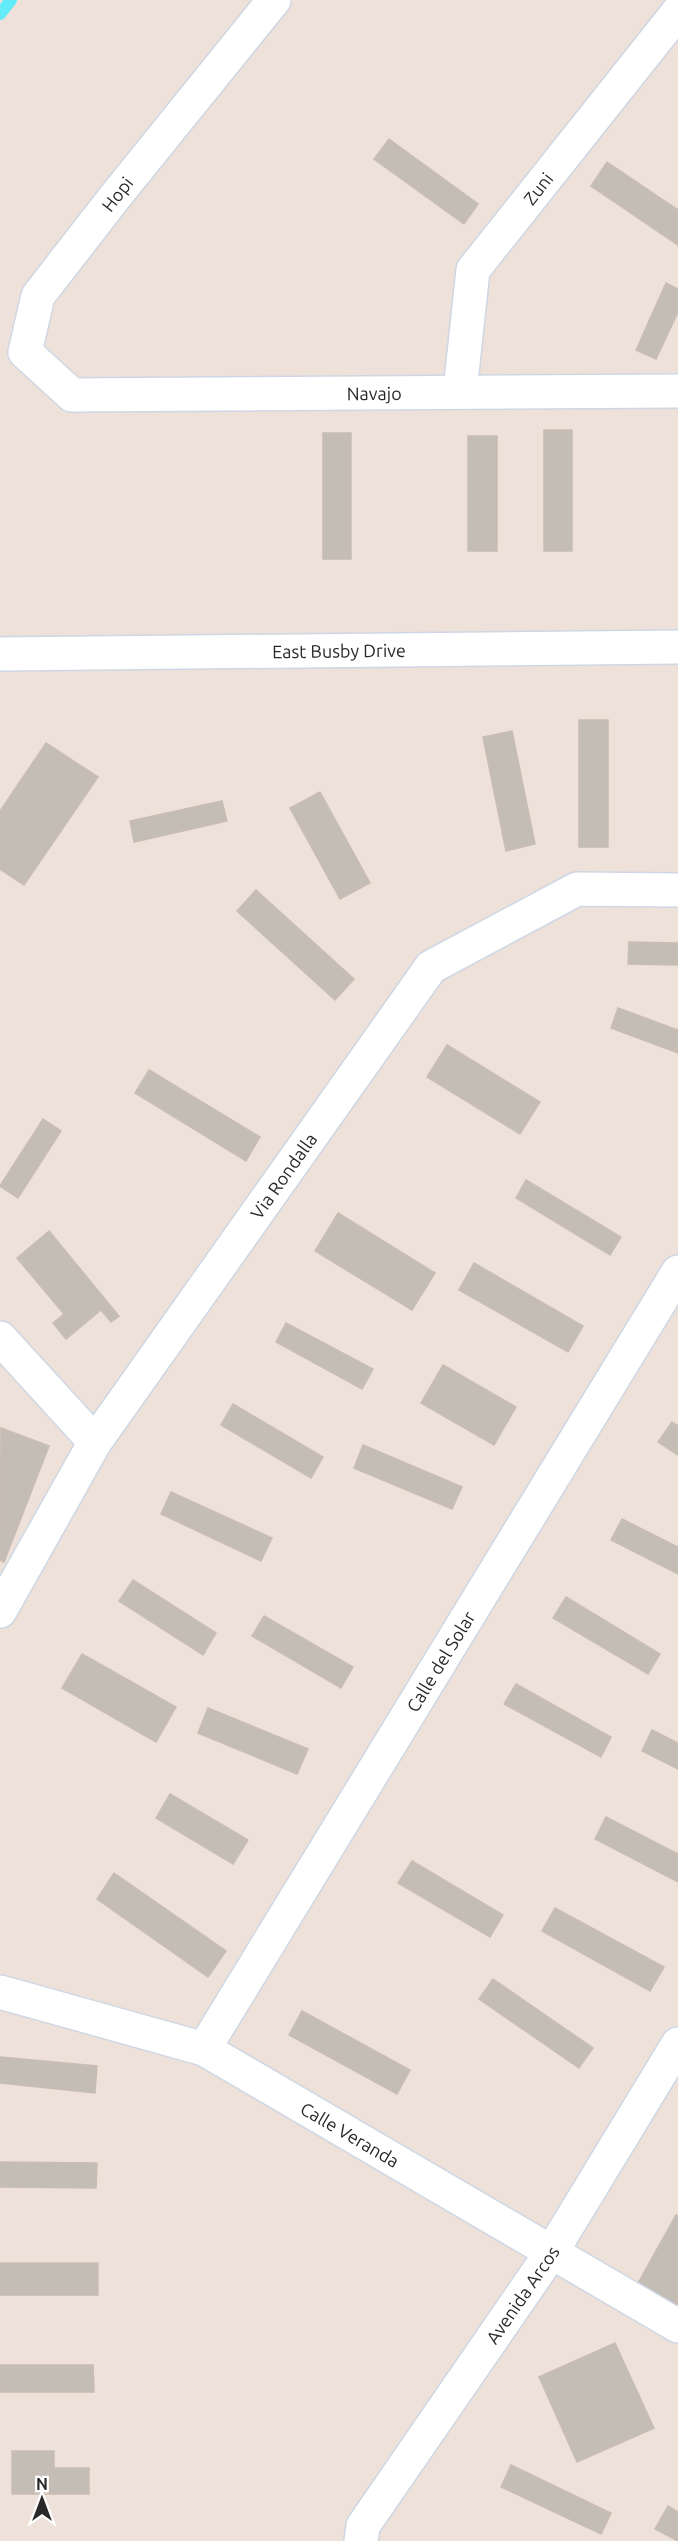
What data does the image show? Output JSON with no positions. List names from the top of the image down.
{
  "streets": {
    "street": [
      "Zuni",
      "Hopi",
      "Navajo",
      "East Busby Drive",
      "Via Rondalla",
      "Calle del Solar",
      "Calle Veranda",
      "Avenida Arcos"
    ]
  },
  "crossings": [
    ["Zuni", "Navajo"],
    ["Hopi", "Navajo"],
    ["Calle del Solar", "Calle Veranda"],
    ["Calle Veranda", "Avenida Arcos"]
  ],
  "north": "top"
}
